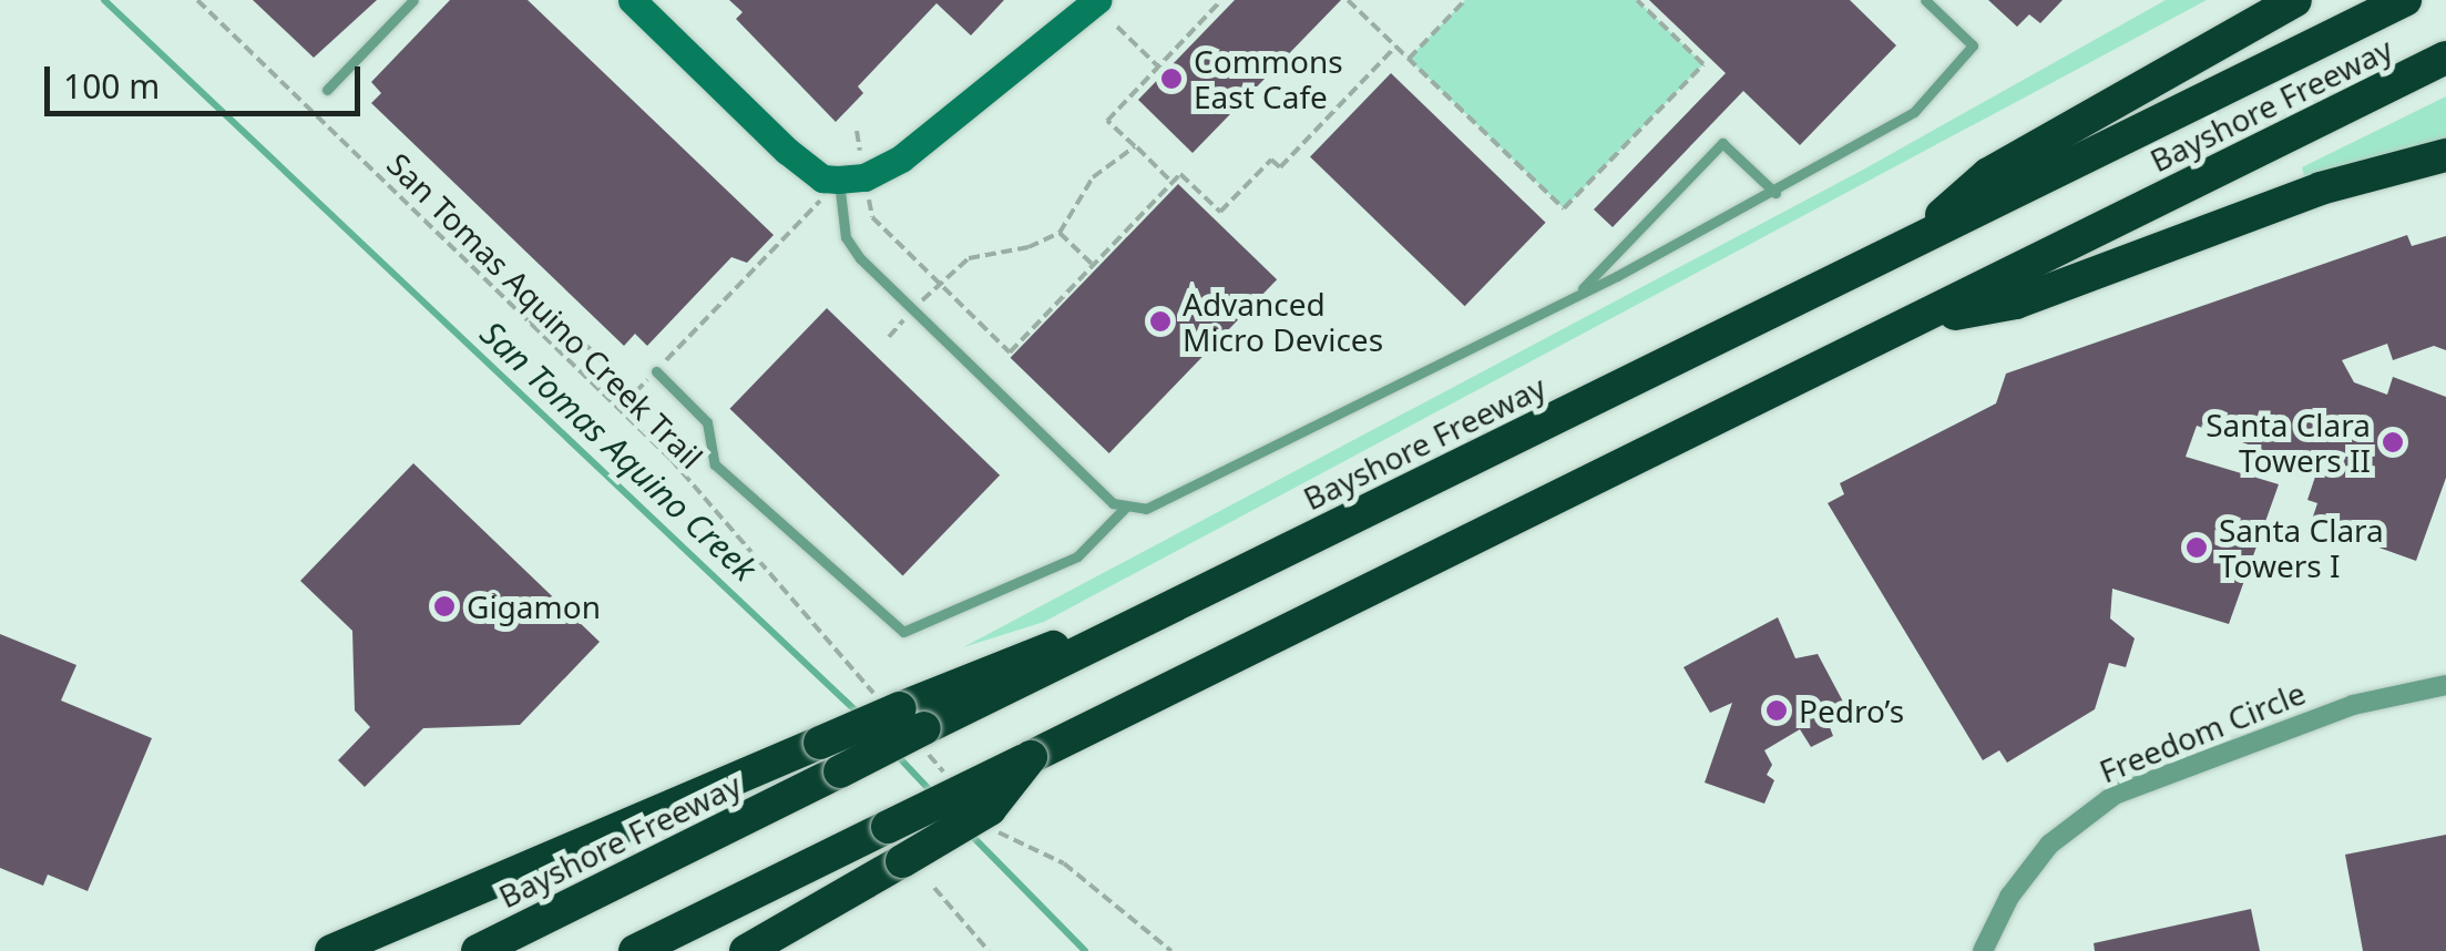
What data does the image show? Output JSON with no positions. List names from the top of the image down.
{
  "streets": {
    "highway": ["Bayshore Freeway"],
    "street": ["Freedom Circle"],
    "path": ["San Tomas Aquino Creek Trail"]
  },
  "water": ["San Tomas Aquino Creek"],
  "places": [
    "Commons East Cafe",
    "Advanced Micro Devices",
    "Santa Clara Towers II",
    "Santa Clara Towers I",
    "Gigamon",
    "Pedro’s"
  ],
  "scale_bar": "100 m"
}
